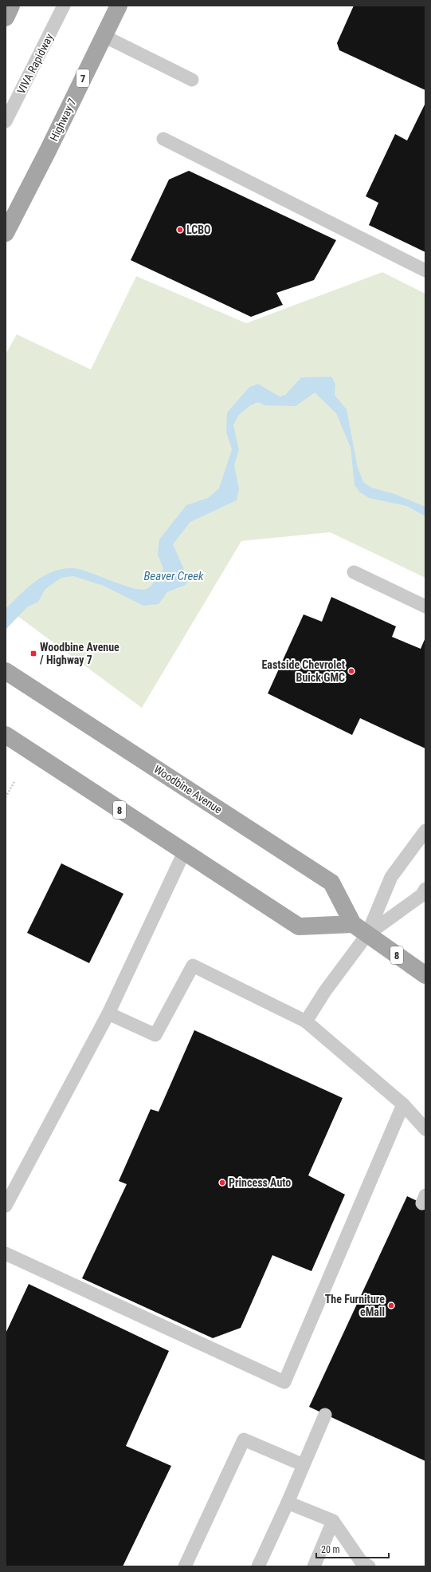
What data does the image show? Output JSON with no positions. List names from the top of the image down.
{
  "streets": {
    "main road": [
      "7",
      "Highway 7",
      "Woodbine Avenue",
      "8"
    ],
    "lane": ["VIVA Rapidway"]
  },
  "crossings": [
    ["Woodbine Avenue", "8"]
  ],
  "water": ["Beaver Creek"],
  "places": {
    "other": [
      "LCBO",
      "Eastside Chevrolet Buick GMC",
      "Princess Auto",
      "The Furniture eMall"
    ],
    "transit": ["Woodbine Avenue / Highway 7"]
  },
  "scale_bar": "20 m"
}
